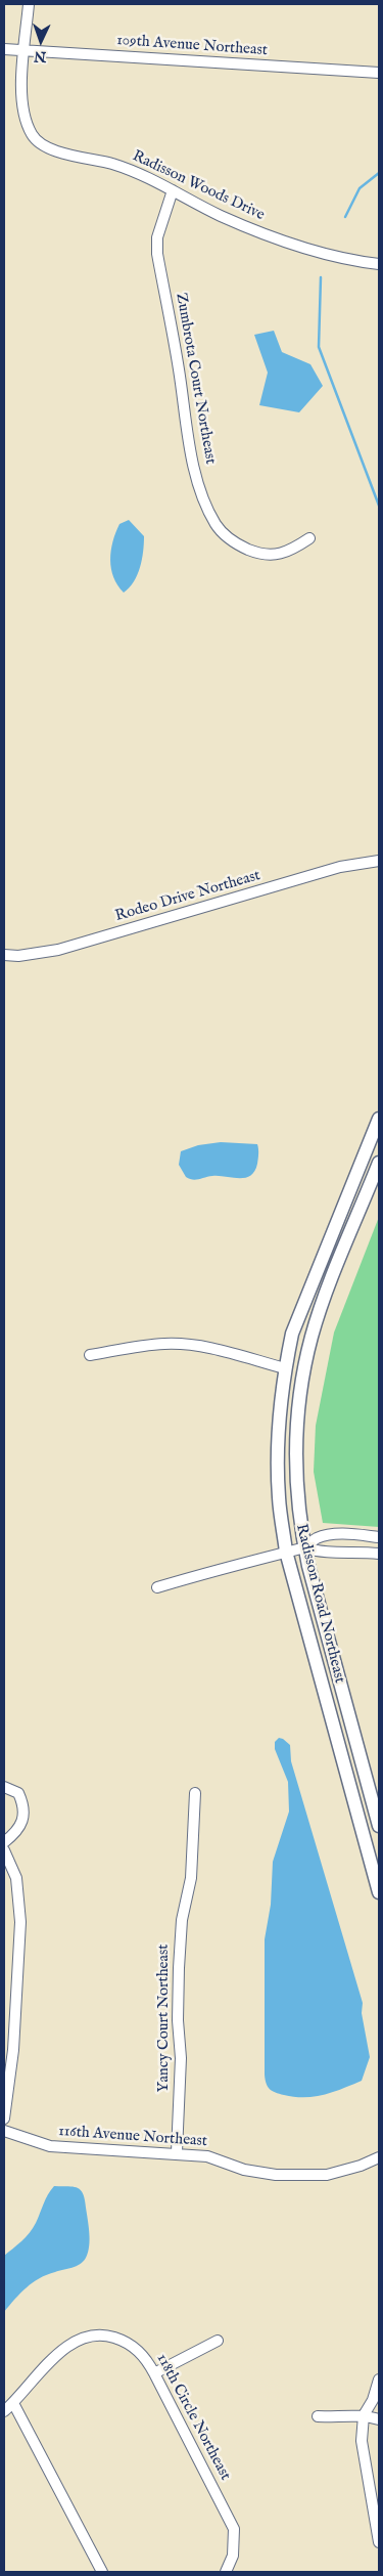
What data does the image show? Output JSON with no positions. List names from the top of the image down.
{
  "streets": {
    "main road": ["Radisson Road Northeast"],
    "street": [
      "109th Avenue Northeast",
      "Radisson Woods Drive",
      "Zumbrota Court Northeast",
      "Rodeo Drive Northeast",
      "Yancy Court Northeast",
      "116th Avenue Northeast",
      "118th Circle Northeast"
    ]
  },
  "crossings": [
    ["109th Avenue Northeast", "Radisson Woods Drive"],
    ["Radisson Woods Drive", "Zumbrota Court Northeast"],
    ["Yancy Court Northeast", "116th Avenue Northeast"]
  ],
  "north": "bottom"
}
